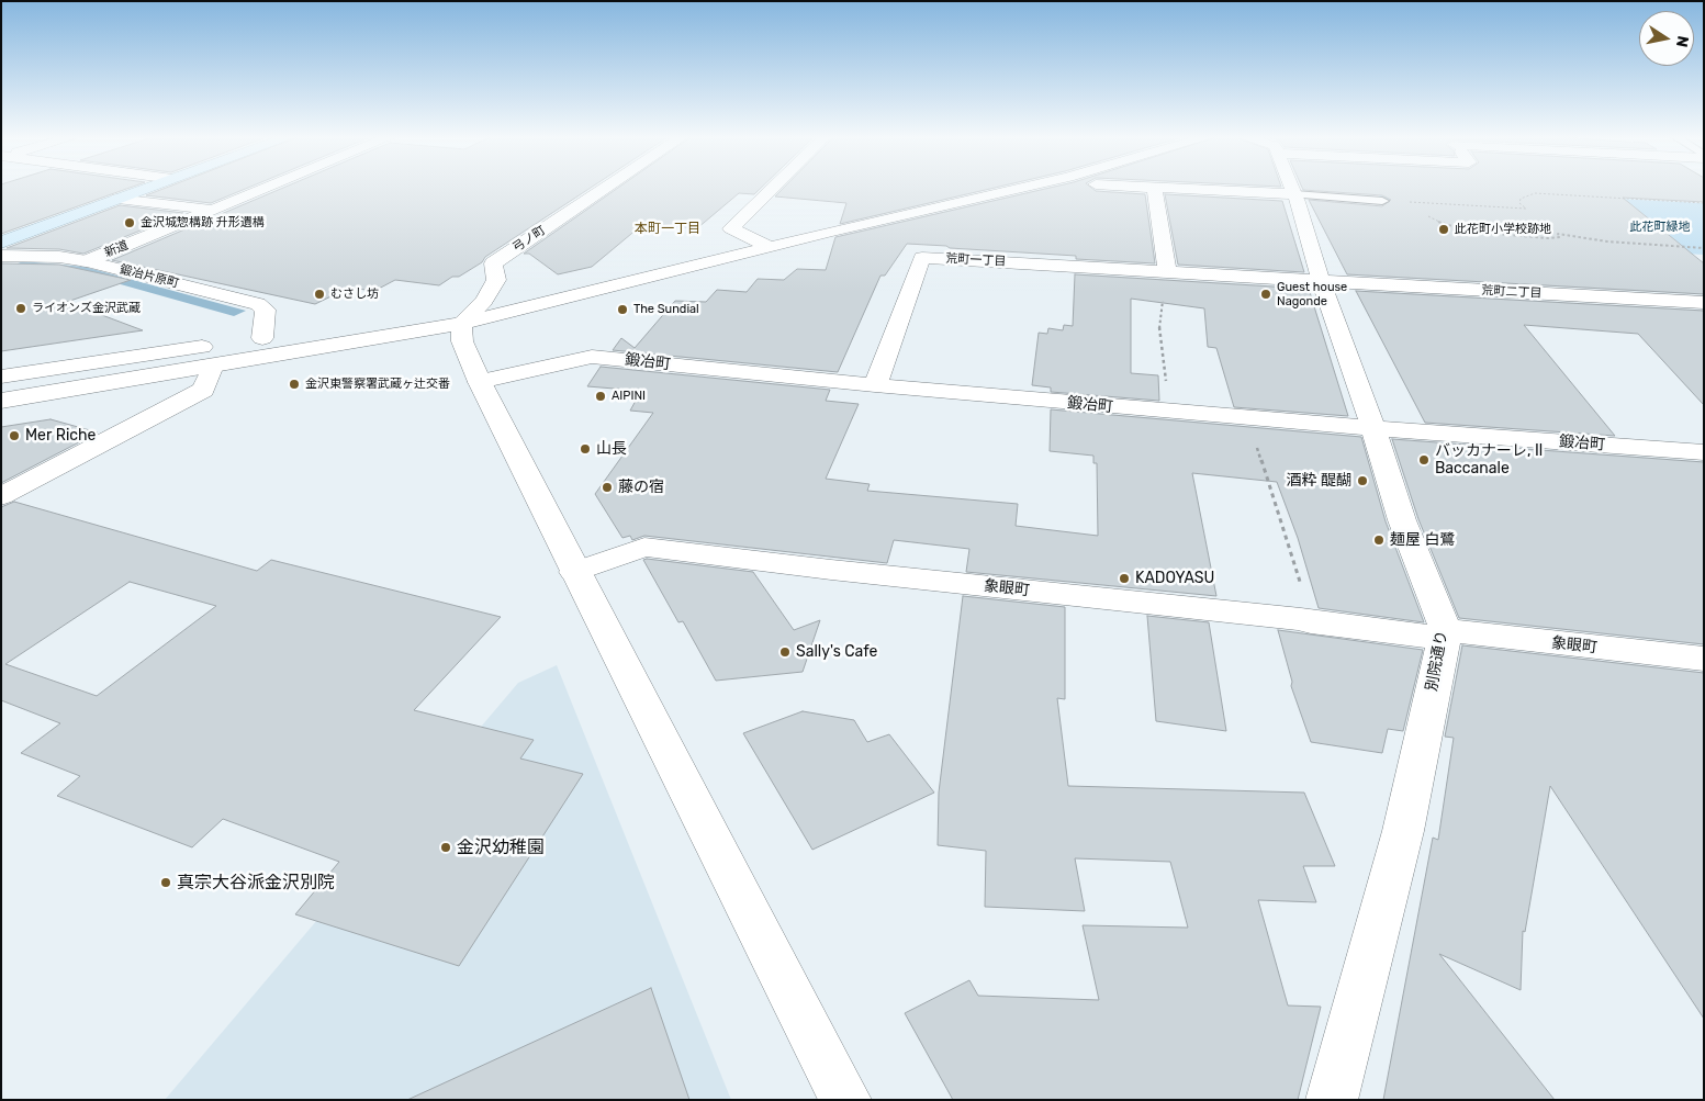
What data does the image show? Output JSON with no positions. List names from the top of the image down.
{
  "streets": {
    "street": [
      "弓ノ町",
      "新道",
      "荒町一丁目",
      "鍛冶片原町",
      "荒町二丁目",
      "鍛冶町",
      "象眼町",
      "別院通り"
    ]
  },
  "crossings": [
    ["新道", "鍛冶片原町"],
    ["荒町一丁目", "荒町二丁目"],
    ["荒町一丁目", "鍛冶町"],
    ["荒町二丁目", "別院通り"],
    ["鍛冶町", "別院通り"],
    ["象眼町", "別院通り"]
  ],
  "districts": ["本町一丁目"],
  "parks": ["此花町緑地"],
  "places": [
    "金沢城惣構跡 升形遺構",
    "此花町小学校跡地",
    "むさし坊",
    "Guest house Nagonde",
    "ライオンズ金沢武蔵",
    "The Sundial",
    "金沢東警察署武蔵ヶ辻交番",
    "AIPINI",
    "Mer Riche",
    "山長",
    "バッカナーレ, Il Baccanale",
    "酒粋 醍醐",
    "藤の宿",
    "麺屋 白鷺",
    "KADOYASU",
    "Sally's Cafe",
    "金沢幼稚園",
    "真宗大谷派金沢別院"
  ],
  "north": "right"
}
